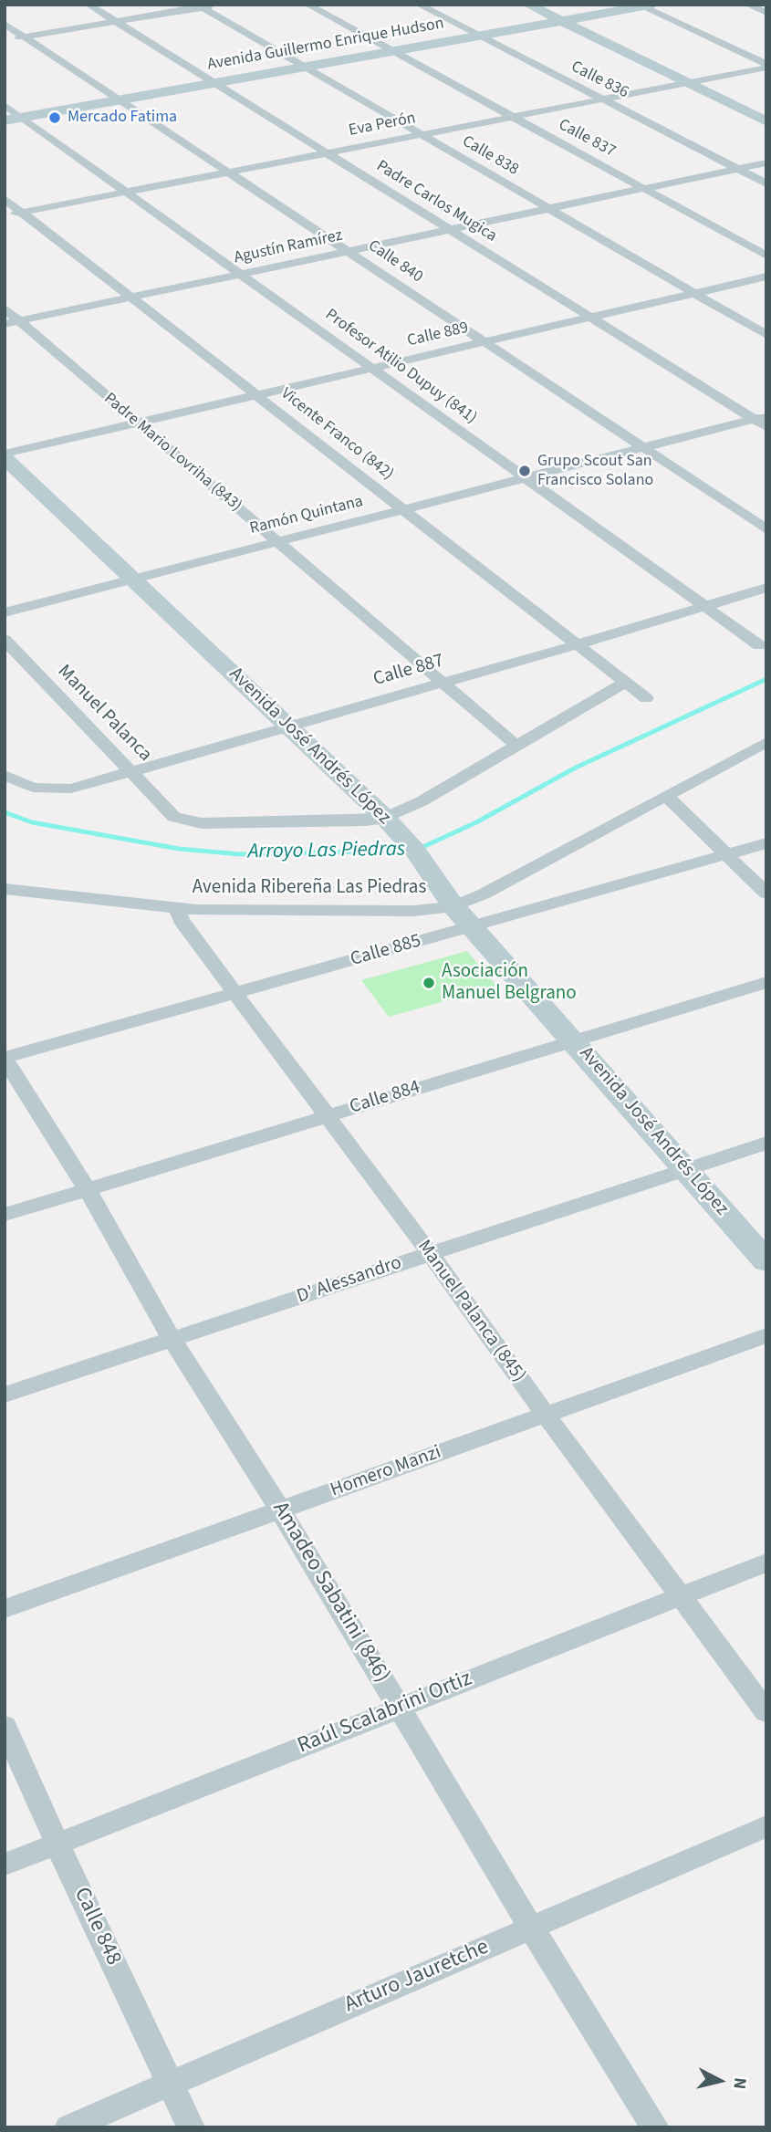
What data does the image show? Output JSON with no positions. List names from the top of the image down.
{
  "streets": {
    "street": [
      "Avenida Guillermo Enrique Hudson",
      "Calle 836",
      "Eva Perón",
      "Calle 837",
      "Calle 838",
      "Padre Carlos Mugica",
      "Agustín Ramírez",
      "Calle 840",
      "Calle 889",
      "Profesor Atilio Dupuy (841)",
      "Vicente Franco (842)",
      "Padre Mario Lovriha (843)",
      "Ramón Quintana",
      "Calle 887",
      "Manuel Palanca",
      "Avenida José Andrés López",
      "Avenida Ribereña Las Piedras",
      "Calle 885",
      "Calle 884",
      "D' Alessandro",
      "Manuel Palanca (845)",
      "Homero Manzi",
      "Amadeo Sabatini (846)",
      "Raúl Scalabrini Ortiz",
      "Calle 848",
      "Arturo Jauretche"
    ]
  },
  "crossings": [
    ["Avenida Guillermo Enrique Hudson", "Calle 836"],
    ["Avenida Guillermo Enrique Hudson", "Calle 837"],
    ["Avenida Guillermo Enrique Hudson", "Calle 838"],
    ["Avenida Guillermo Enrique Hudson", "Padre Carlos Mugica"],
    ["Avenida Guillermo Enrique Hudson", "Calle 840"],
    ["Avenida Guillermo Enrique Hudson", "Profesor Atilio Dupuy (841)"],
    ["Calle 836", "Eva Perón"],
    ["Calle 836", "Agustín Ramírez"],
    ["Eva Perón", "Calle 837"],
    ["Eva Perón", "Calle 838"],
    ["Eva Perón", "Padre Carlos Mugica"],
    ["Eva Perón", "Calle 840"],
    ["Eva Perón", "Profesor Atilio Dupuy (841)"],
    ["Eva Perón", "Vicente Franco (842)"],
    ["Calle 837", "Agustín Ramírez"],
    ["Calle 838", "Agustín Ramírez"],
    ["Calle 838", "Calle 889"],
    ["Padre Carlos Mugica", "Agustín Ramírez"],
    ["Padre Carlos Mugica", "Calle 889"],
    ["Padre Carlos Mugica", "Ramón Quintana"],
    ["Agustín Ramírez", "Calle 840"],
    ["Agustín Ramírez", "Profesor Atilio Dupuy (841)"],
    ["Agustín Ramírez", "Vicente Franco (842)"],
    ["Agustín Ramírez", "Padre Mario Lovriha (843)"],
    ["Calle 840", "Calle 889"],
    ["Calle 840", "Ramón Quintana"],
    ["Calle 889", "Profesor Atilio Dupuy (841)"],
    ["Calle 889", "Vicente Franco (842)"],
    ["Calle 889", "Padre Mario Lovriha (843)"],
    ["Calle 889", "Avenida José Andrés López"],
    ["Profesor Atilio Dupuy (841)", "Ramón Quintana"],
    ["Profesor Atilio Dupuy (841)", "Calle 887"],
    ["Vicente Franco (842)", "Ramón Quintana"],
    ["Vicente Franco (842)", "Calle 887"],
    ["Padre Mario Lovriha (843)", "Ramón Quintana"],
    ["Padre Mario Lovriha (843)", "Calle 887"],
    ["Ramón Quintana", "Avenida José Andrés López"],
    ["Calle 887", "Manuel Palanca"],
    ["Calle 887", "Avenida José Andrés López"],
    ["Manuel Palanca", "Avenida José Andrés López"],
    ["Avenida José Andrés López", "Avenida Ribereña Las Piedras"],
    ["Avenida José Andrés López", "Calle 885"],
    ["Avenida José Andrés López", "Calle 884"],
    ["Avenida José Andrés López", "D' Alessandro"],
    ["Avenida Ribereña Las Piedras", "Manuel Palanca (845)"],
    ["Calle 885", "Manuel Palanca (845)"],
    ["Calle 885", "Amadeo Sabatini (846)"],
    ["Calle 884", "Manuel Palanca (845)"],
    ["Calle 884", "Amadeo Sabatini (846)"],
    ["D' Alessandro", "Manuel Palanca (845)"],
    ["D' Alessandro", "Amadeo Sabatini (846)"],
    ["Manuel Palanca (845)", "Homero Manzi"],
    ["Manuel Palanca (845)", "Raúl Scalabrini Ortiz"],
    ["Homero Manzi", "Amadeo Sabatini (846)"],
    ["Amadeo Sabatini (846)", "Raúl Scalabrini Ortiz"],
    ["Amadeo Sabatini (846)", "Arturo Jauretche"],
    ["Raúl Scalabrini Ortiz", "Calle 848"],
    ["Calle 848", "Arturo Jauretche"]
  ],
  "water": ["Arroyo Las Piedras"],
  "places": ["Mercado Fatima", "Grupo Scout San Francisco Solano", "Asociación Manuel Belgrano"],
  "north": "right"
}
